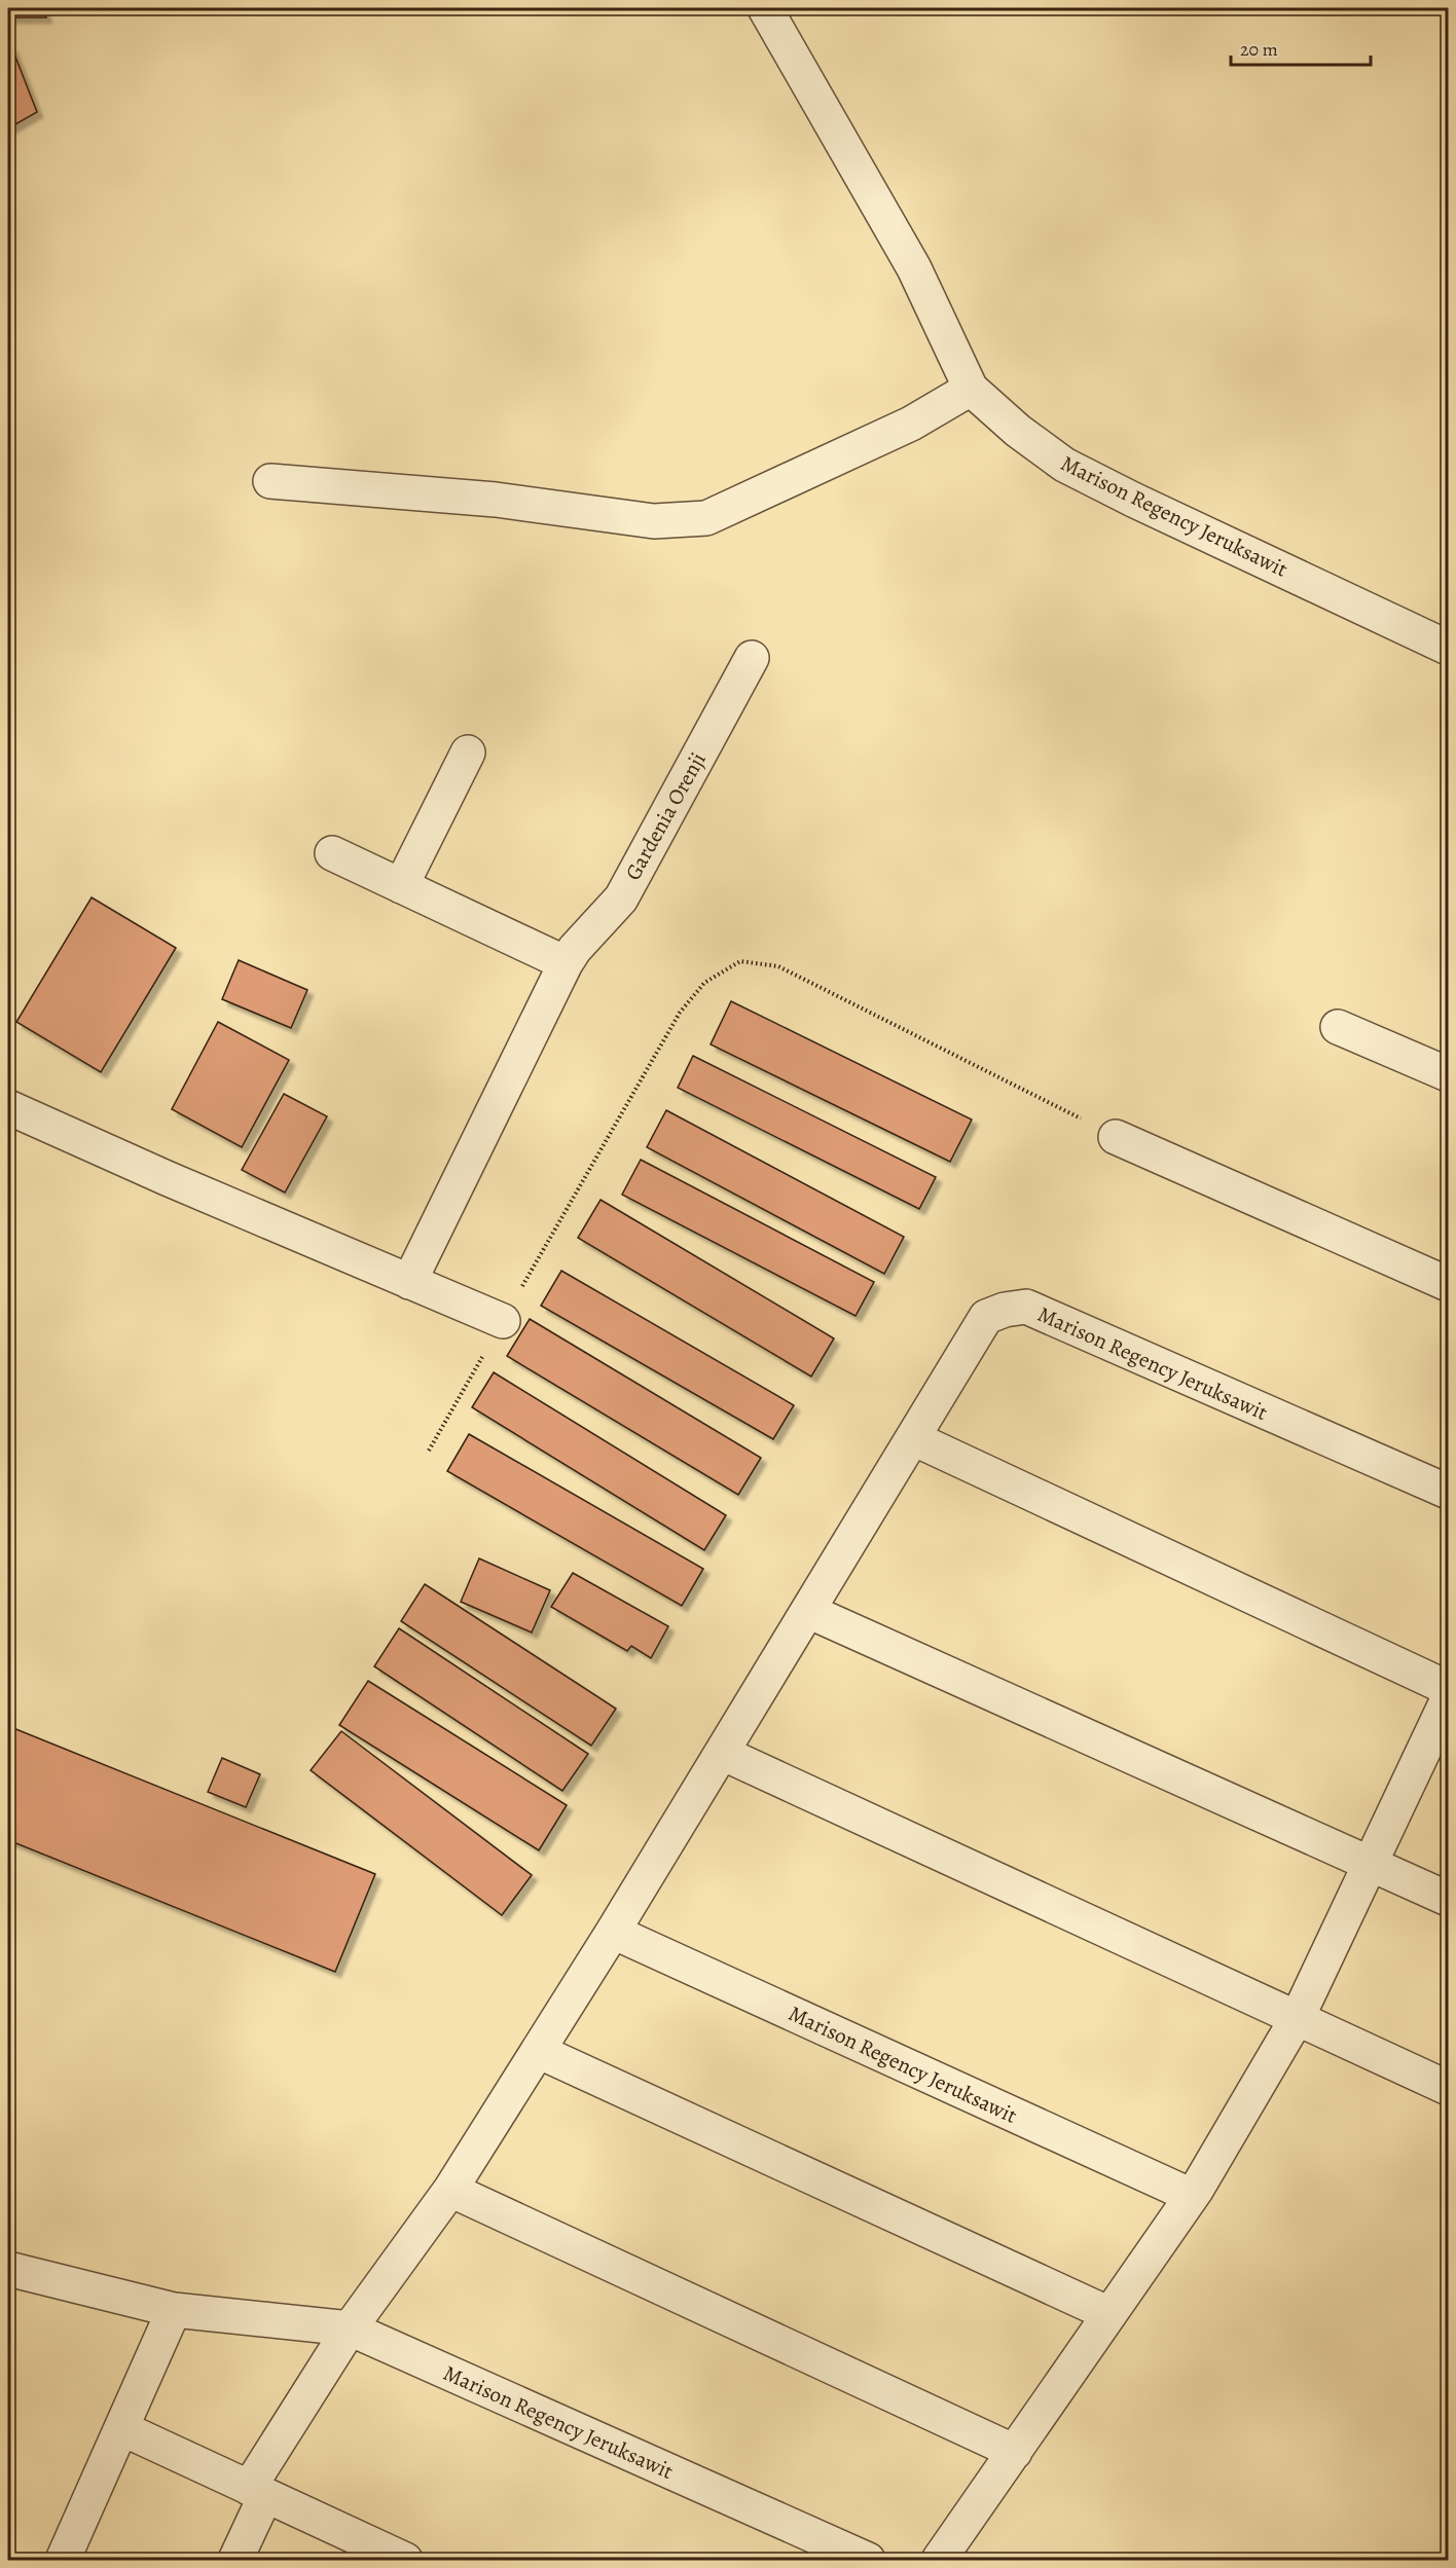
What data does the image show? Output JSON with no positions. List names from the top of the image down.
{
  "streets": {
    "street": ["Marison Regency Jeruksawit", "Gardenia Orenji"]
  },
  "scale_bar": "20 m"
}
